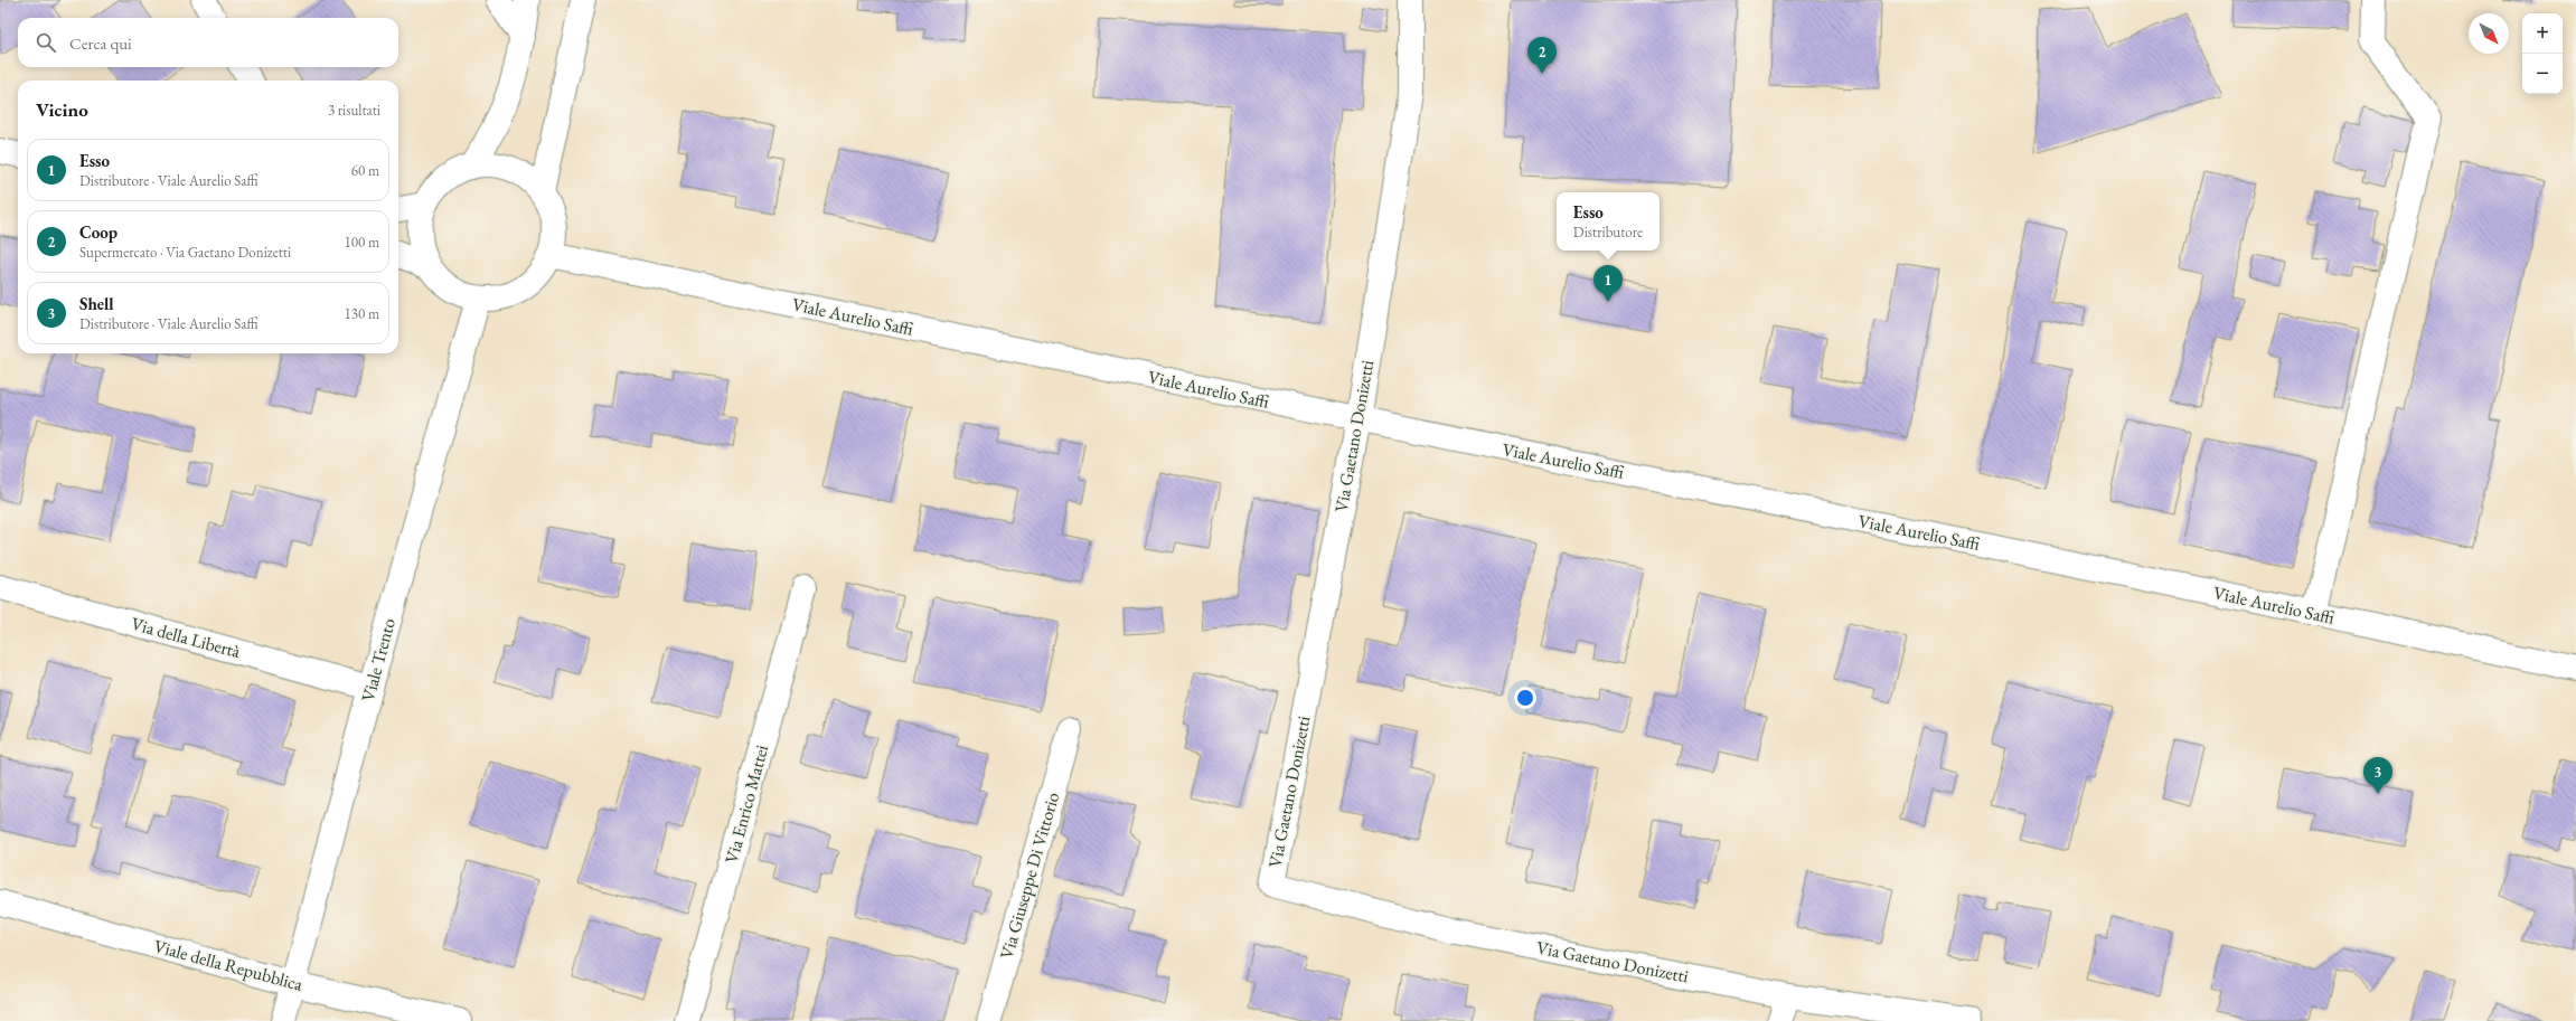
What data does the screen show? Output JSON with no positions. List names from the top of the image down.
{
  "streets": {
    "street": [
      "Viale Aurelio Saffi",
      "Via Gaetano Donizetti",
      "Via della Libertà",
      "Viale Trento",
      "Via Enrico Mattei",
      "Via Giuseppe Di Vittorio",
      "Viale della Repubblica"
    ]
  },
  "crossings": [
    ["Viale Aurelio Saffi", "Via Gaetano Donizetti"],
    ["Viale Aurelio Saffi", "Viale Trento"],
    ["Via della Libertà", "Viale Trento"],
    ["Viale Trento", "Viale della Repubblica"]
  ],
  "north": "bottom right",
  "page": {
    "map_buttons": ["+", "−"],
    "search": "Cerca qui",
    "pins": ["2", "1", "3"],
    "heading": ["Vicino", "3 risultati"],
    "list": [
      {
        "mark": "1",
        "name": "Esso",
        "note": "Distributore · Viale Aurelio Saffi",
        "value": "60 m"
      },
      {
        "mark": "2",
        "name": "Coop",
        "note": "Supermercato · Via Gaetano Donizetti",
        "value": "100 m"
      },
      {
        "mark": "3",
        "name": "Shell",
        "note": "Distributore · Viale Aurelio Saffi",
        "value": "130 m"
      }
    ],
    "popup": ["Esso", "Distributore"]
  }
}
